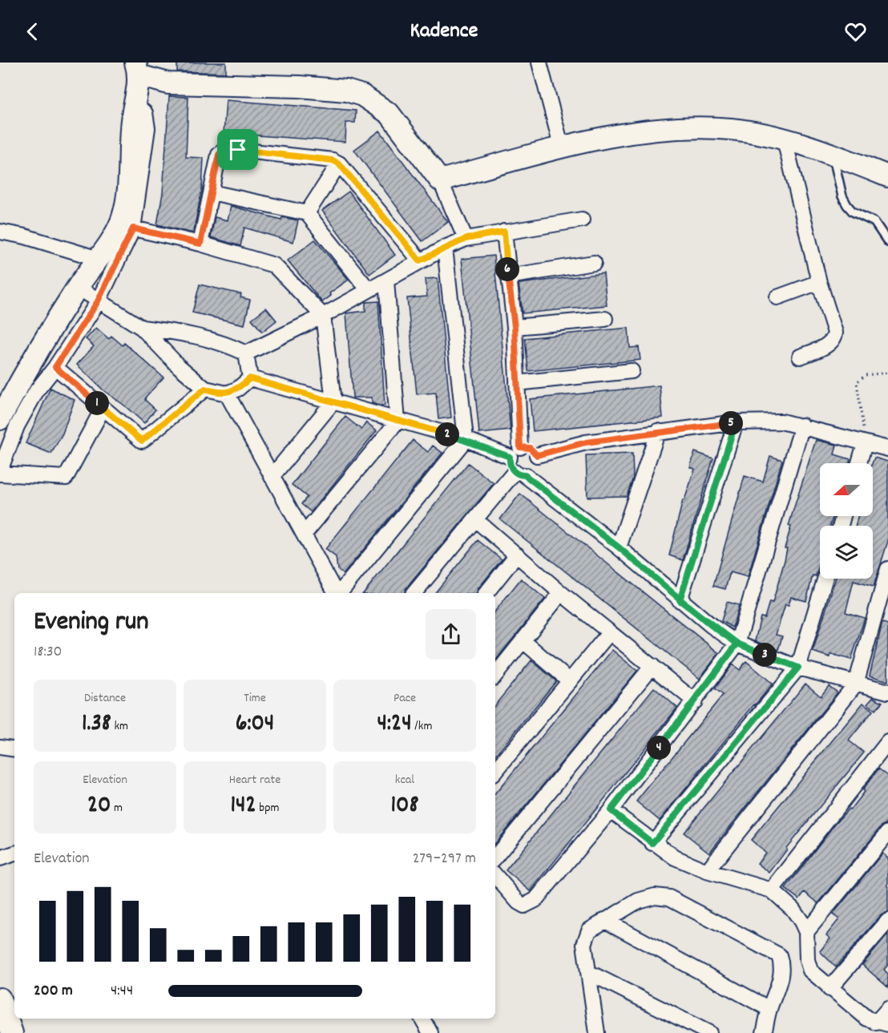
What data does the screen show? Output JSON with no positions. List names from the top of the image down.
{
  "north": "left",
  "page": {
    "header": "Kadence",
    "pins": [
      "6",
      "1",
      "5",
      "2",
      "3",
      "4"
    ],
    "heading": ["Evening run", "18:30"],
    "stats": [
      ["Distance", "1.38 km"],
      ["Time", "6:04"],
      ["Pace", "4:24 /km"],
      ["Elevation", "20 m"],
      ["Heart rate", "142 bpm"],
      ["kcal", "108"]
    ],
    "chart": ["Elevation", "279–297 m"],
    "list": [
      {
        "name": "200 m",
        "note": "4:44"
      }
    ]
  }
}
